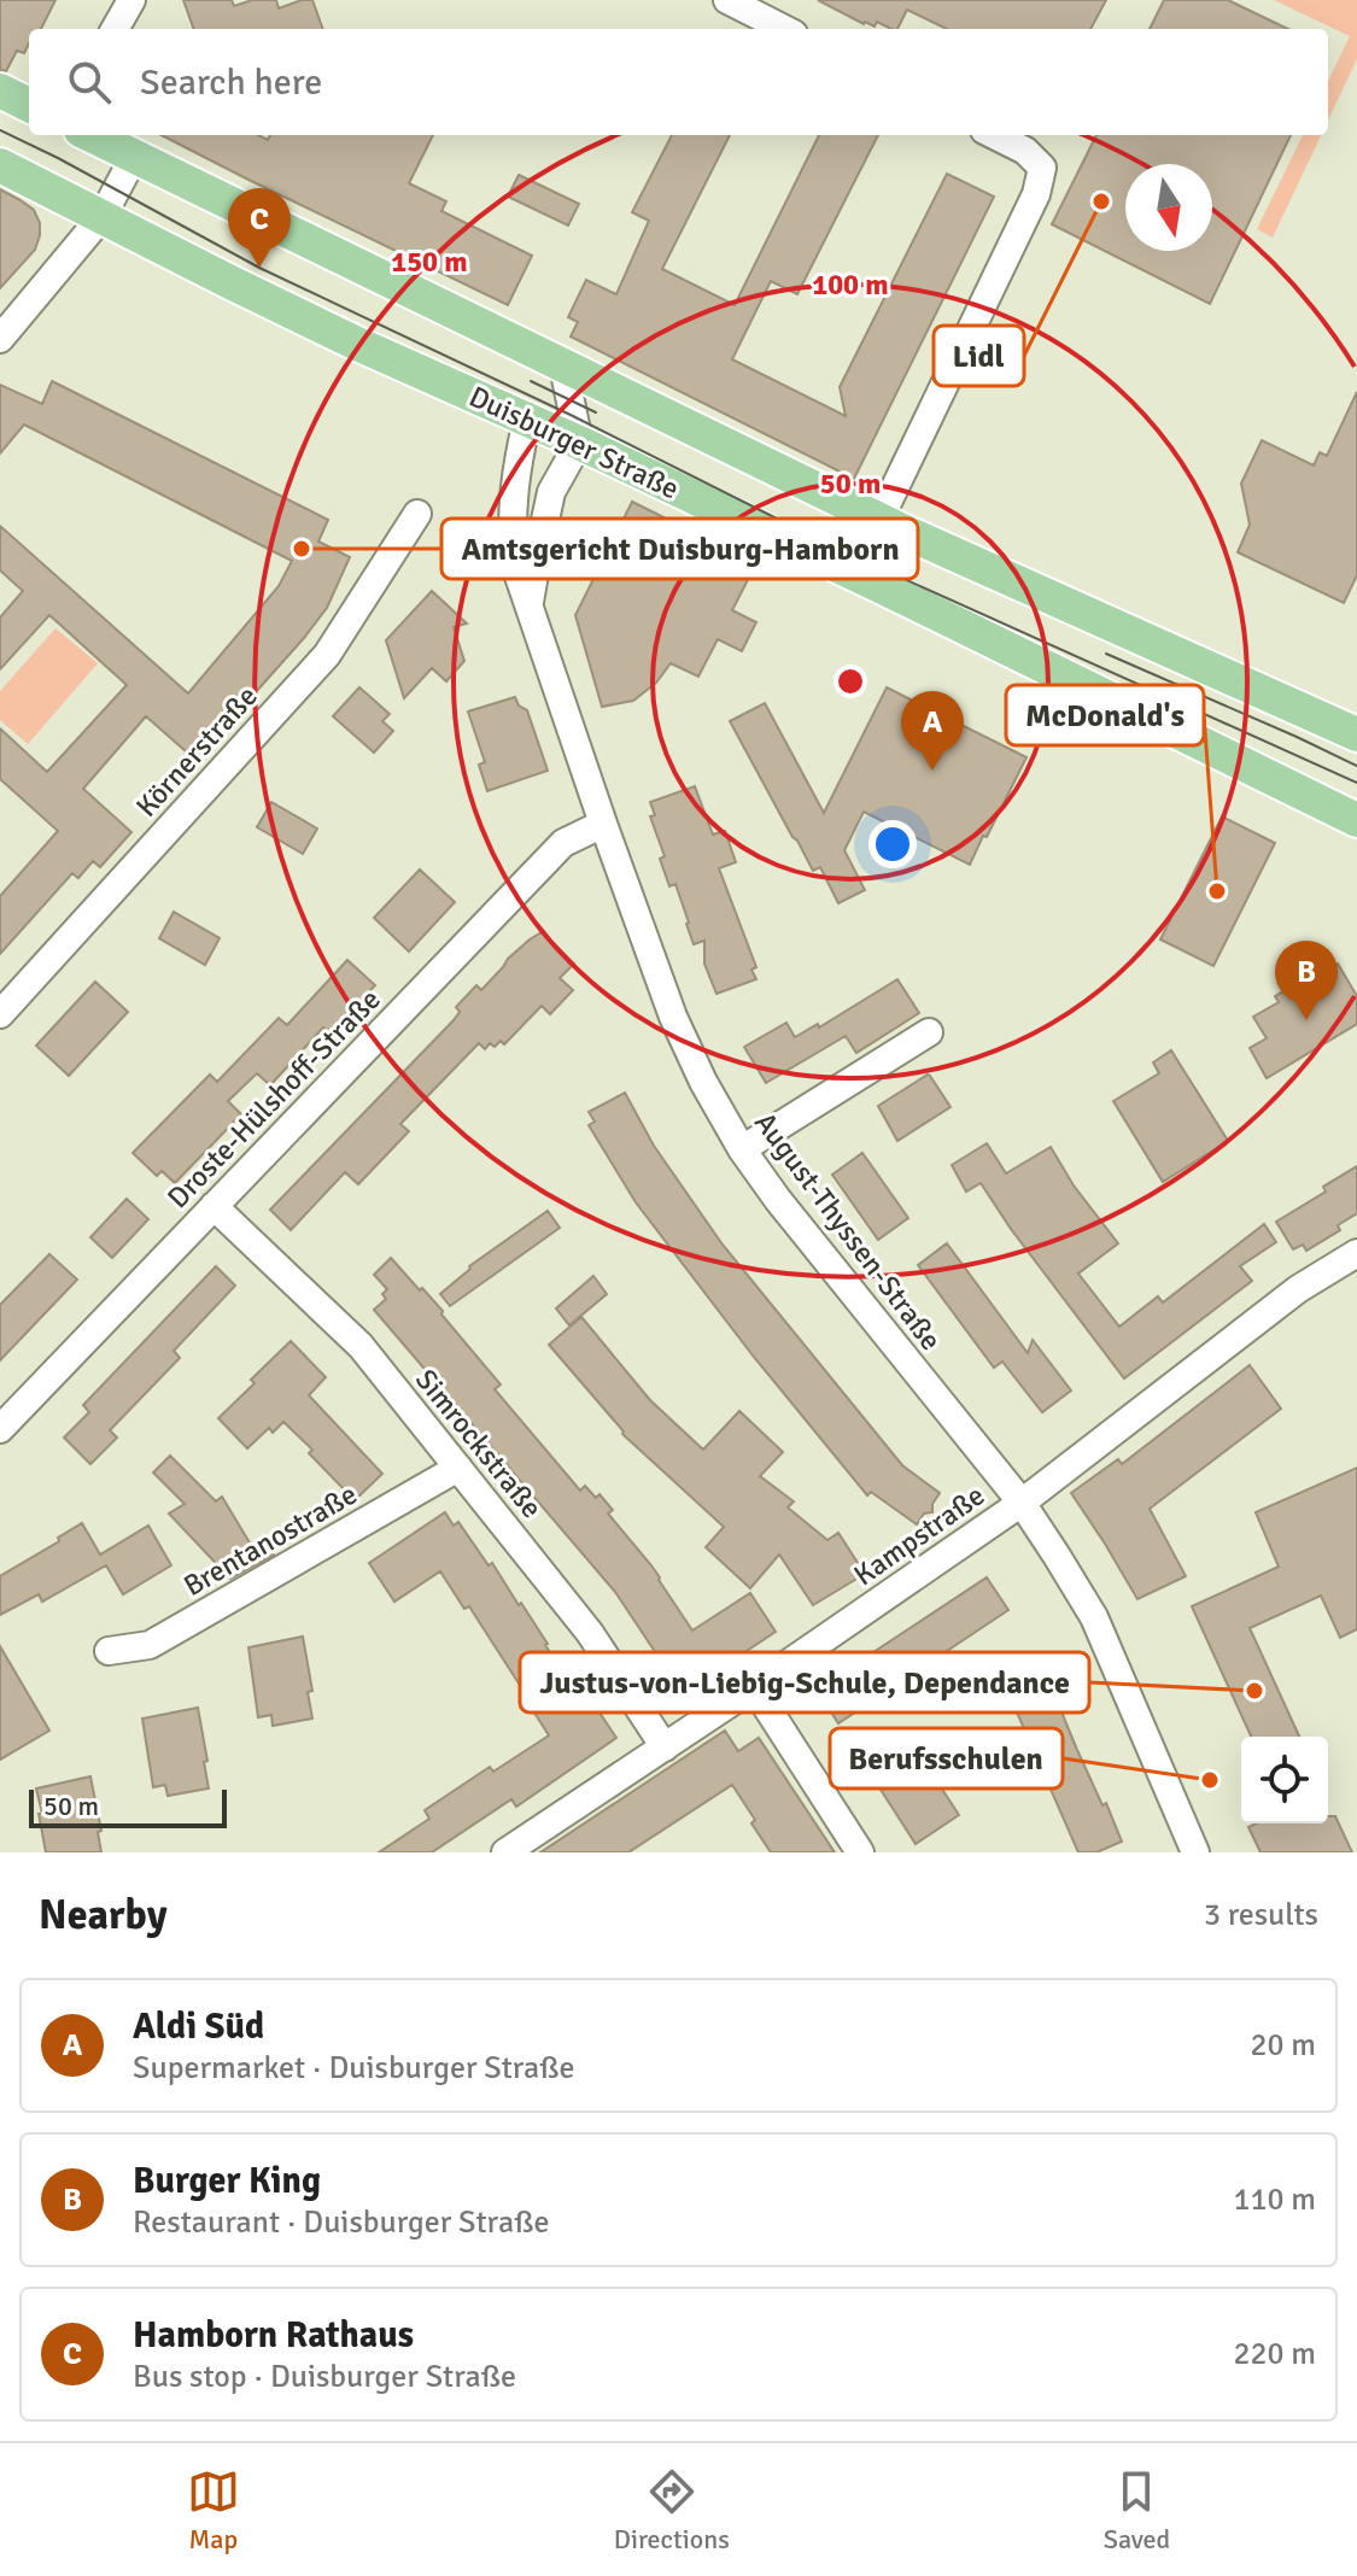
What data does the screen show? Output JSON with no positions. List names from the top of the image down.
{
  "streets": {
    "main road": ["Duisburger Straße"],
    "street": [
      "Körnerstraße",
      "Droste-Hülshoff-Straße",
      "August-Thyssen-Straße",
      "Simrockstraße",
      "Kampstraße",
      "Brentanostraße"
    ]
  },
  "crossings": [
    ["Duisburger Straße", "August-Thyssen-Straße"],
    ["Droste-Hülshoff-Straße", "August-Thyssen-Straße"],
    ["Droste-Hülshoff-Straße", "Simrockstraße"],
    ["August-Thyssen-Straße", "Kampstraße"],
    ["Simrockstraße", "Kampstraße"],
    ["Simrockstraße", "Brentanostraße"]
  ],
  "places": [
    "Lidl",
    "Amtsgericht Duisburg-Hamborn",
    "McDonald's",
    "Justus-von-Liebig-Schule, Dependance",
    "Berufsschulen"
  ],
  "scale_bar": "50 m",
  "north": "bottom",
  "page": {
    "search": "Search here",
    "pins": ["C", "A", "B"],
    "scale": "50 m",
    "heading": ["Nearby", "3 results"],
    "list": [
      {
        "mark": "A",
        "name": "Aldi Süd",
        "note": "Supermarket · Duisburger Straße",
        "value": "20 m"
      },
      {
        "mark": "B",
        "name": "Burger King",
        "note": "Restaurant · Duisburger Straße",
        "value": "110 m"
      },
      {
        "mark": "C",
        "name": "Hamborn Rathaus",
        "note": "Bus stop · Duisburger Straße",
        "value": "220 m"
      }
    ],
    "nav": ["Map", "Directions", "Saved"]
  },
  "rings": ["150 m", "100 m", "50 m"]
}
